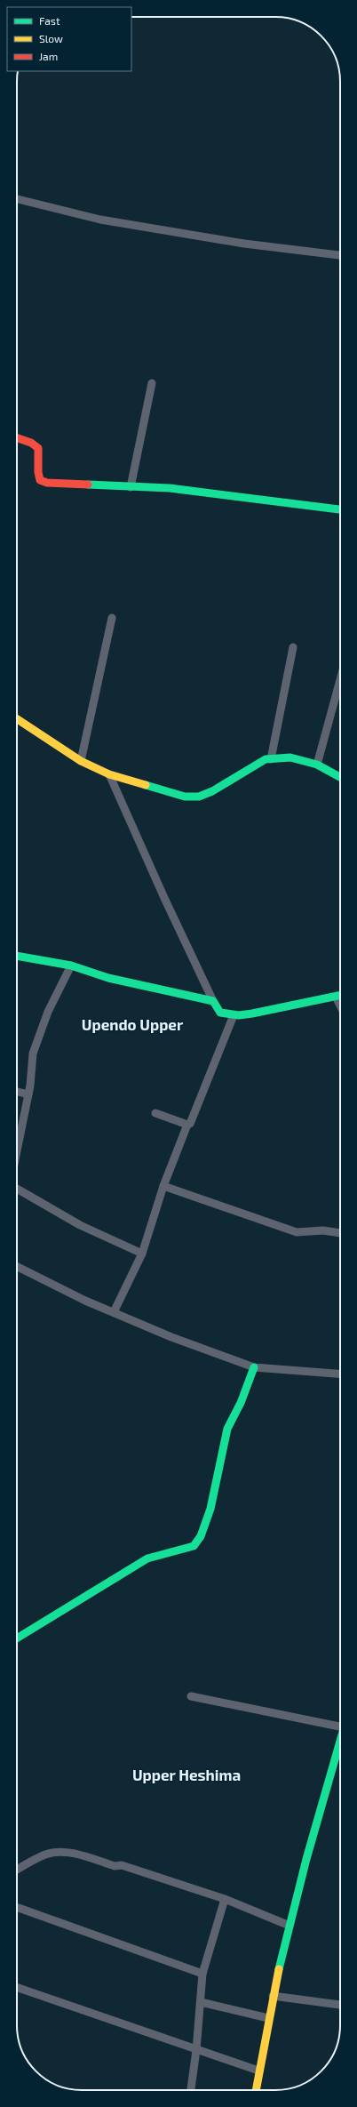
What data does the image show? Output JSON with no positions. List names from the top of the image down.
{
  "districts": ["Upendo Upper", "Upper Heshima"],
  "legend": ["Fast", "Slow", "Jam"]
}
